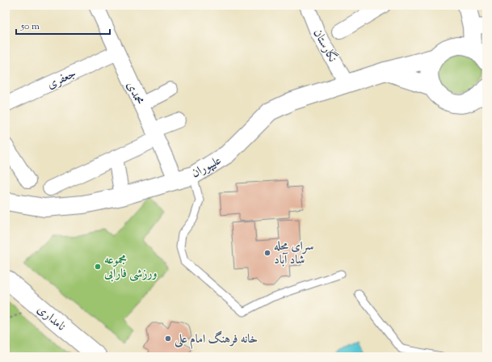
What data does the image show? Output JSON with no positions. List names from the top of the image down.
{
  "streets": {
    "street": [
      "نگارستان",
      "جعفری",
      "محمدی",
      "علیپوران",
      "نامداری"
    ]
  },
  "crossings": [
    ["نگارستان", "علیپوران"],
    ["جعفری", "محمدی"],
    ["محمدی", "علیپوران"]
  ],
  "places": ["سرای محله شاد آباد", "مجموعه ورزشی فارابی", "خانه فرهنگ امام علی"],
  "scale_bar": "50 m"
}
